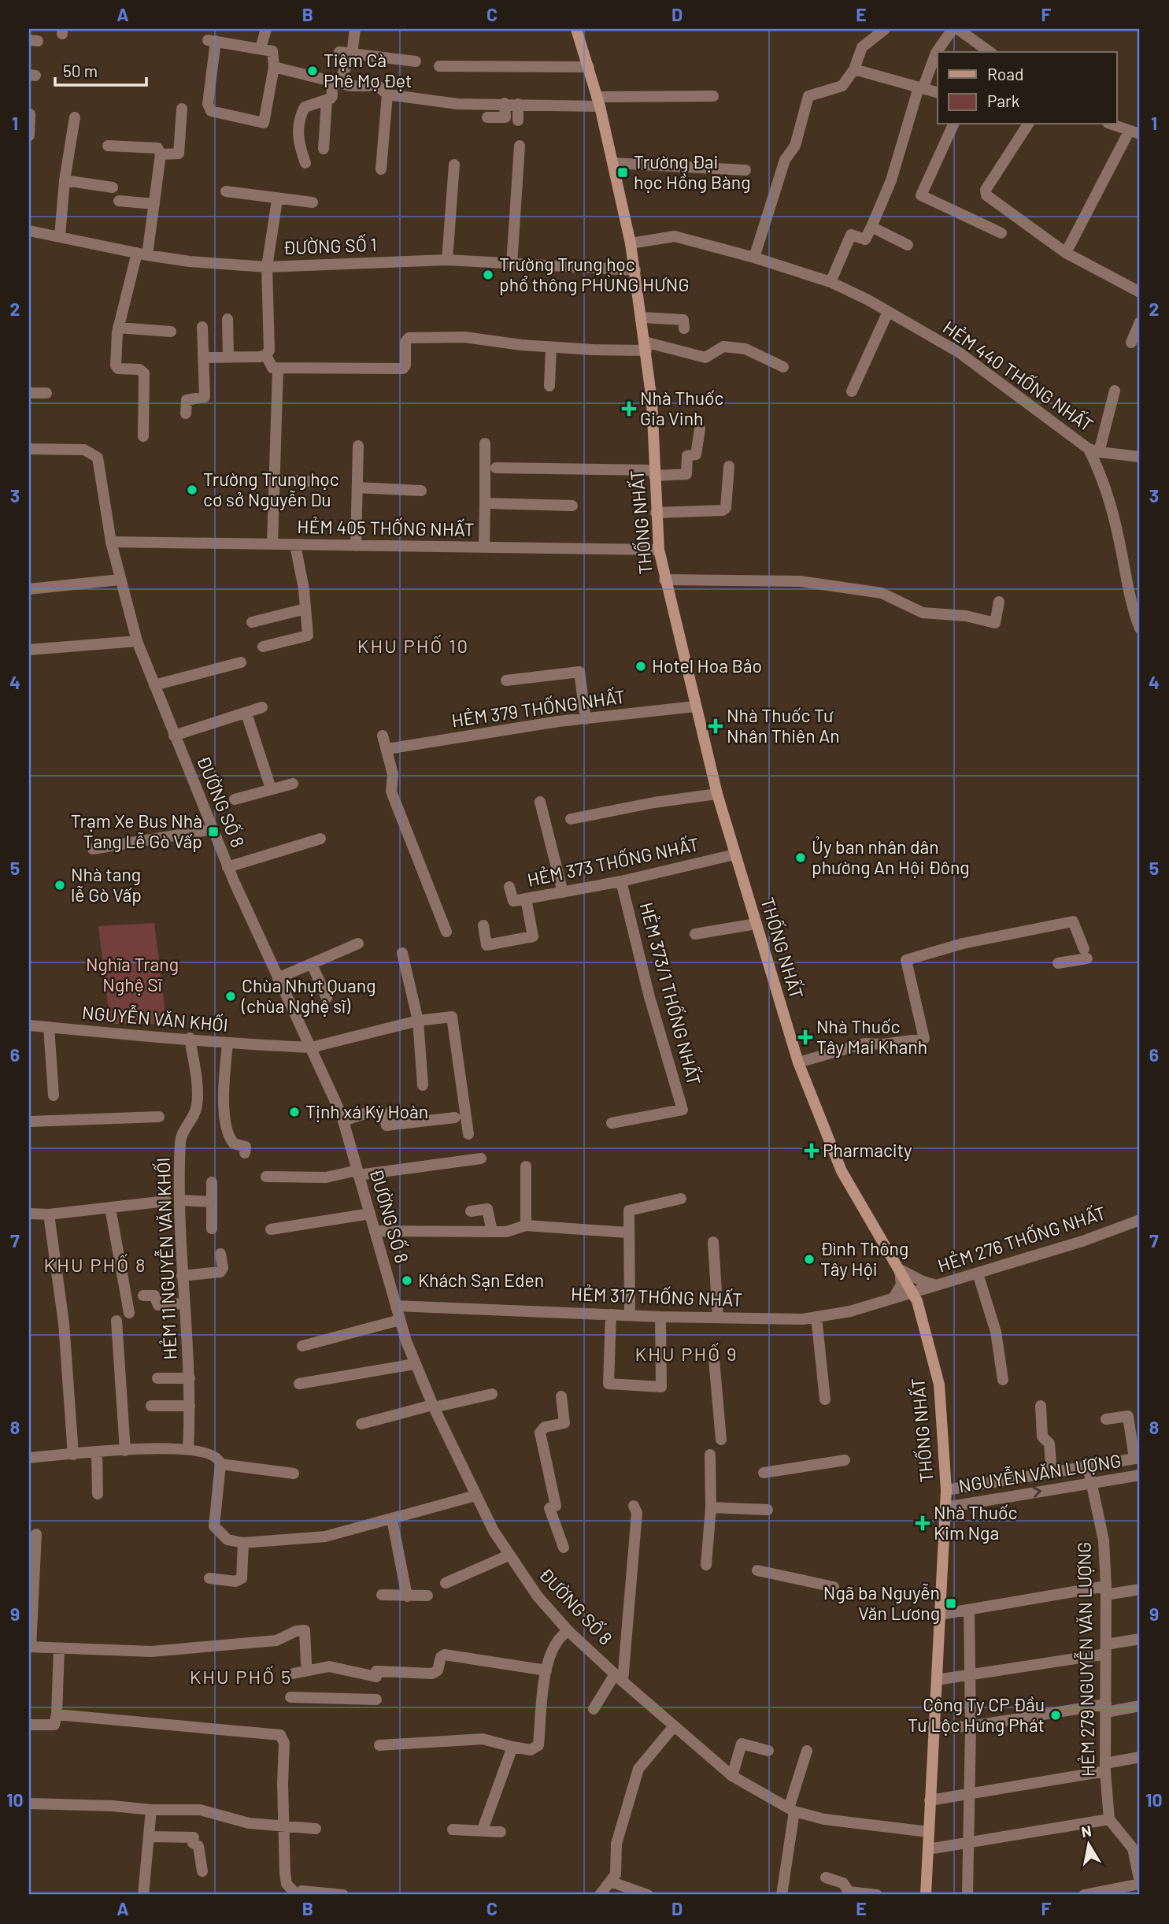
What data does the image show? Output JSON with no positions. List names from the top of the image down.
{
  "streets": {
    "main road": ["THỐNG NHẤT"],
    "street": [
      "ĐƯỜNG SỐ 1",
      "HẺM 440 THỐNG NHẤT",
      "HẺM 405 THỐNG NHẤT",
      "HẺM 379 THỐNG NHẤT",
      "ĐƯỜNG SỐ 8",
      "HẺM 373 THỐNG NHẤT",
      "HẺM 373/1 THỐNG NHẤT",
      "NGUYỄN VĂN KHỐI",
      "HẺM 276 THỐNG NHẤT",
      "HẺM 11 NGUYỄN VĂN KHỐI",
      "HẺM 317 THỐNG NHẤT",
      "NGUYỄN VĂN LƯỢNG",
      "HẺM 279 NGUYỄN VĂN LƯỢNG"
    ]
  },
  "crossings": [
    ["ĐƯỜNG SỐ 1", "THỐNG NHẤT"],
    ["HẺM 440 THỐNG NHẤT", "THỐNG NHẤT"],
    ["THỐNG NHẤT", "HẺM 405 THỐNG NHẤT"],
    ["THỐNG NHẤT", "HẺM 379 THỐNG NHẤT"],
    ["THỐNG NHẤT", "ĐƯỜNG SỐ 8"],
    ["THỐNG NHẤT", "HẺM 373 THỐNG NHẤT"],
    ["THỐNG NHẤT", "HẺM 276 THỐNG NHẤT"],
    ["THỐNG NHẤT", "HẺM 317 THỐNG NHẤT"],
    ["THỐNG NHẤT", "NGUYỄN VĂN LƯỢNG"],
    ["HẺM 405 THỐNG NHẤT", "ĐƯỜNG SỐ 8"],
    ["ĐƯỜNG SỐ 8", "NGUYỄN VĂN KHỐI"],
    ["ĐƯỜNG SỐ 8", "HẺM 317 THỐNG NHẤT"],
    ["HẺM 373 THỐNG NHẤT", "HẺM 373/1 THỐNG NHẤT"],
    ["NGUYỄN VĂN KHỐI", "HẺM 11 NGUYỄN VĂN KHỐI"],
    ["HẺM 276 THỐNG NHẤT", "HẺM 317 THỐNG NHẤT"],
    ["NGUYỄN VĂN LƯỢNG", "HẺM 279 NGUYỄN VĂN LƯỢNG"]
  ],
  "districts": [
    "KHU PHỐ 10",
    "KHU PHỐ 8",
    "KHU PHỐ 9",
    "KHU PHỐ 5"
  ],
  "parks": ["Nghĩa Trang Nghệ Sĩ"],
  "places": {
    "other": [
      "Tiệm Cà Phê Mợ Đẹt",
      "Trường Trung học phổ thông PHÙNG HƯNG",
      "Trường Trung học cơ sở Nguyễn Du",
      "Hotel Hoa Bảo",
      "Ủy ban nhân dân phường An Hội Đông",
      "Nhà tang lễ Gò Vấp",
      "Chùa Nhựt Quang (chùa Nghệ sĩ)",
      "Tịnh xá Kỳ Hoàn",
      "Đình Thông Tây Hội",
      "Khách Sạn Eden",
      "Công Ty CP Đầu Tư Lộc Hưng Phát"
    ],
    "transit": ["Trường Đại học Hồng Bàng", "Trạm Xe Bus Nhà Tang Lễ Gò Vấp", "Ngã ba Nguyễn Văn Lương"],
    "health": [
      "Nhà Thuốc Gia Vinh",
      "Nhà Thuốc Tư Nhân Thiên An",
      "Nhà Thuốc Tây Mai Khanh",
      "Pharmacity",
      "Nhà Thuốc Kim Nga"
    ]
  },
  "legend": ["Road", "Park"],
  "scale_bar": "50 m",
  "north": "top",
  "grid": {
    "columns": [
      "A",
      "B",
      "C",
      "D",
      "E",
      "F"
    ],
    "rows": [
      "1",
      "2",
      "3",
      "4",
      "5",
      "6",
      "7",
      "8",
      "9",
      "10"
    ]
  }
}
